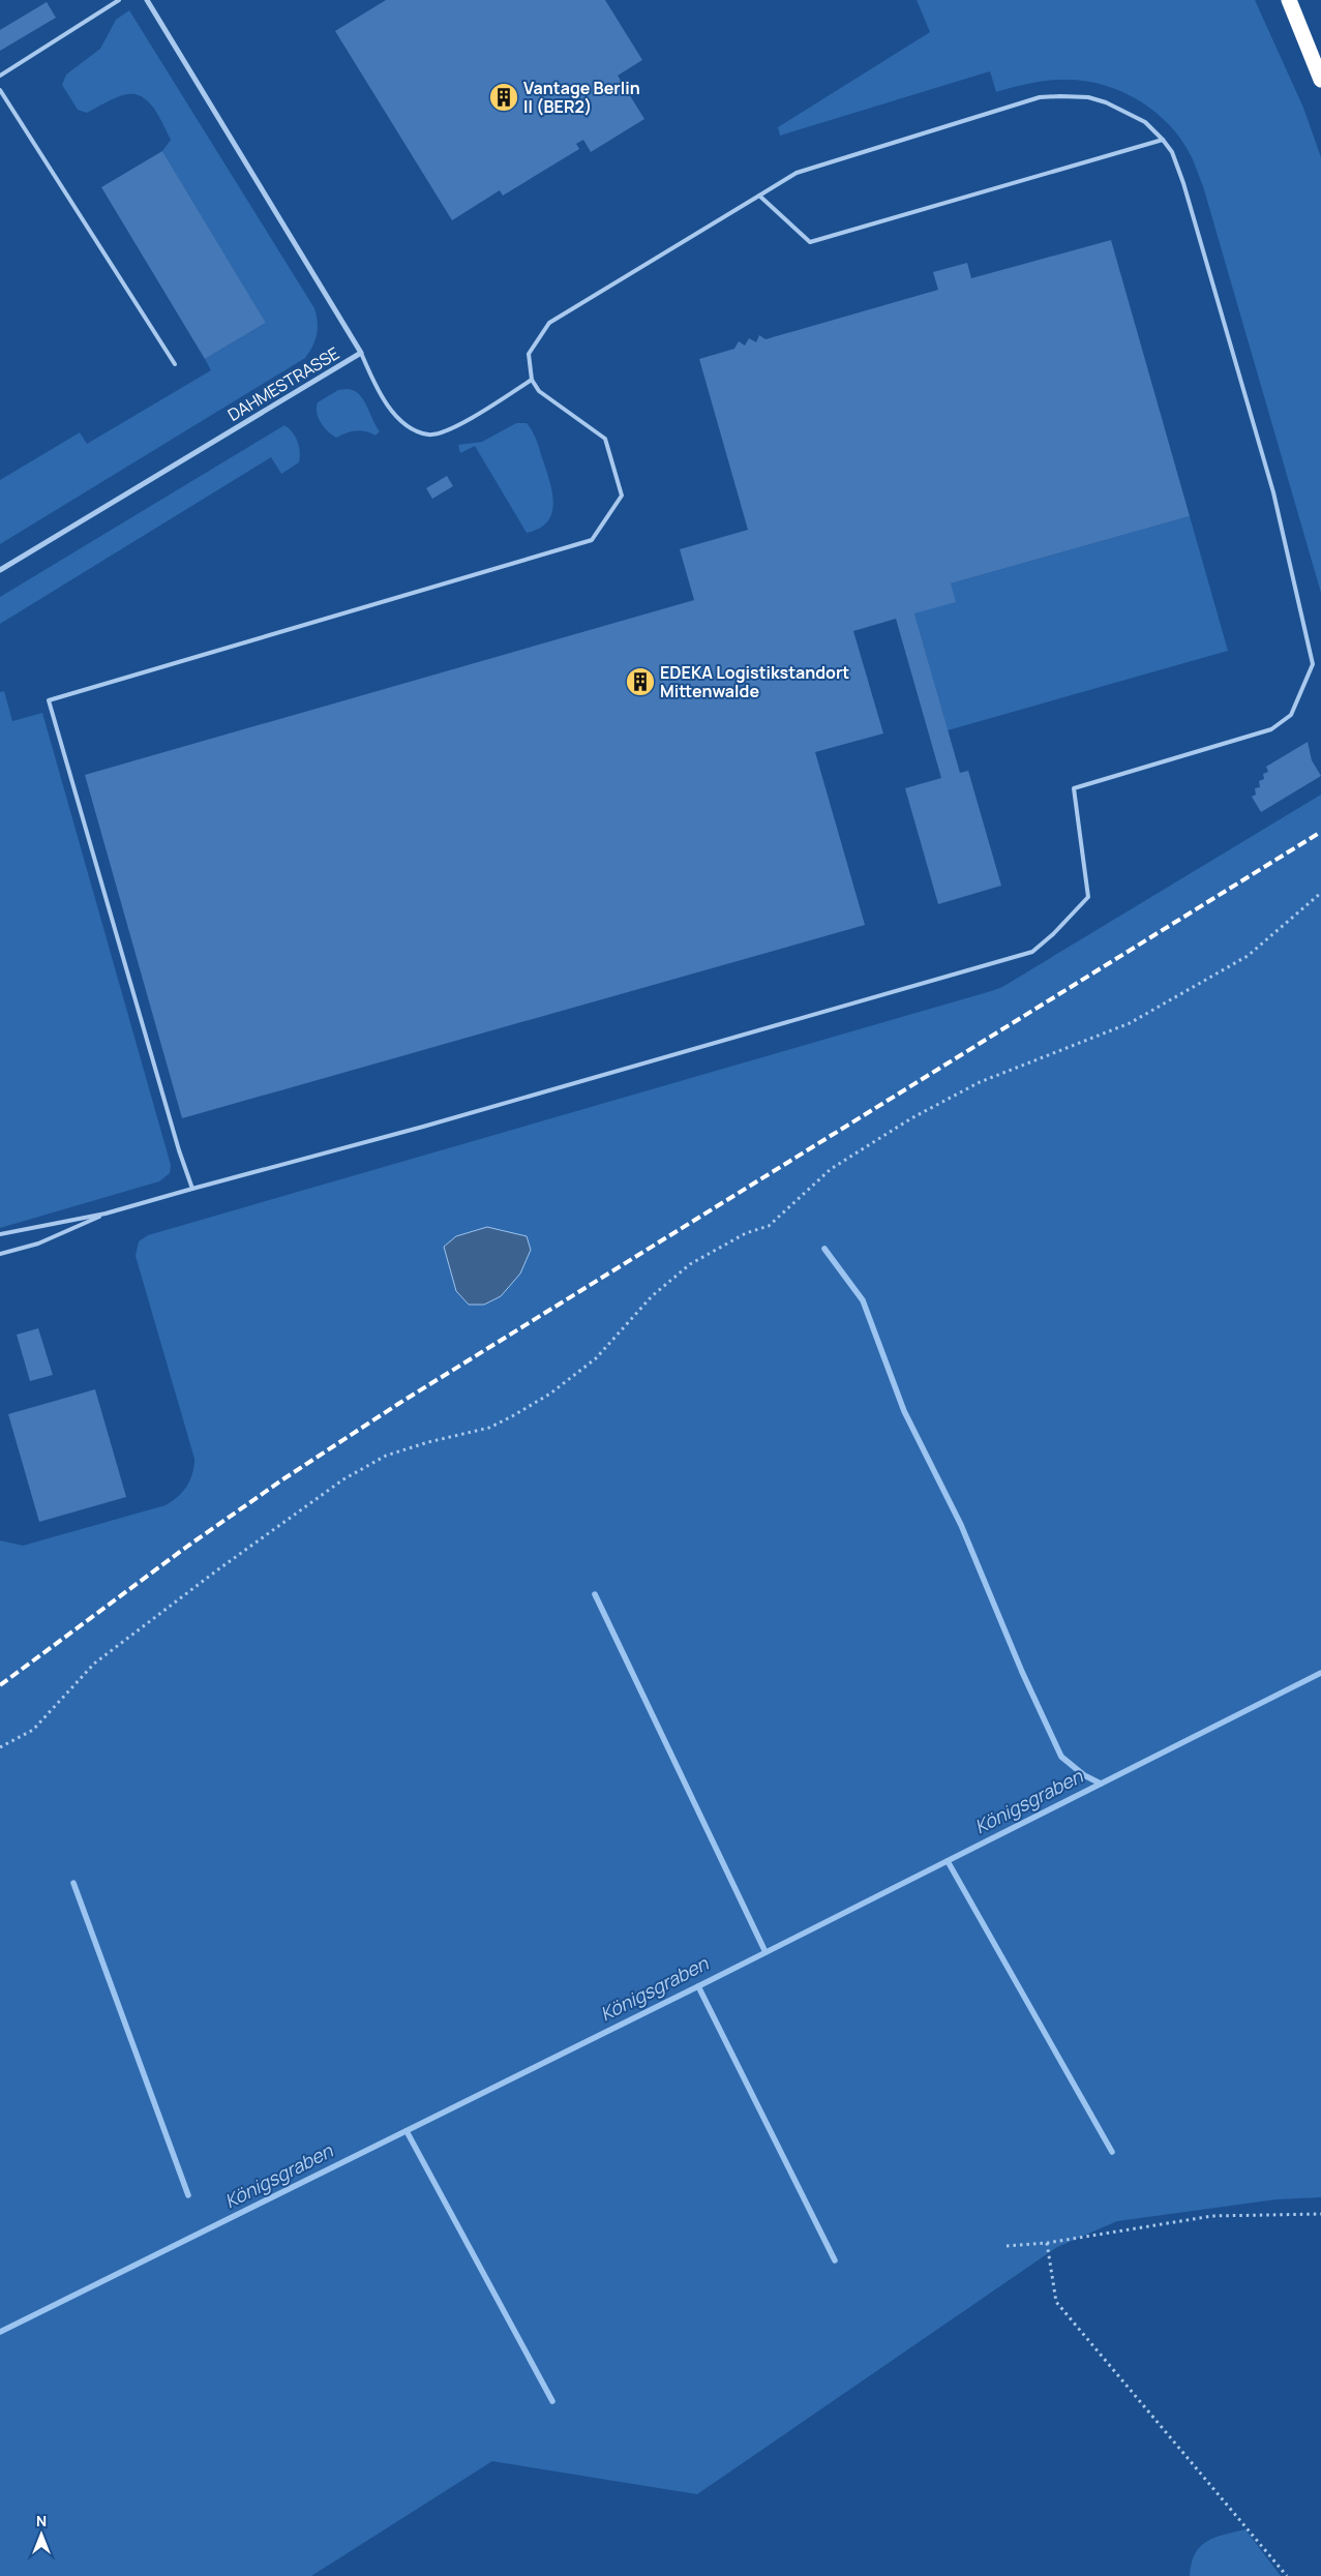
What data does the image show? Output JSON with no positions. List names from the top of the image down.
{
  "streets": {
    "street": ["DAHMESTRASSE"]
  },
  "water": ["Königsgraben"],
  "places": {
    "building": ["Vantage Berlin II (BER2)", "EDEKA Logistikstandort Mittenwalde"]
  },
  "north": "top"
}
